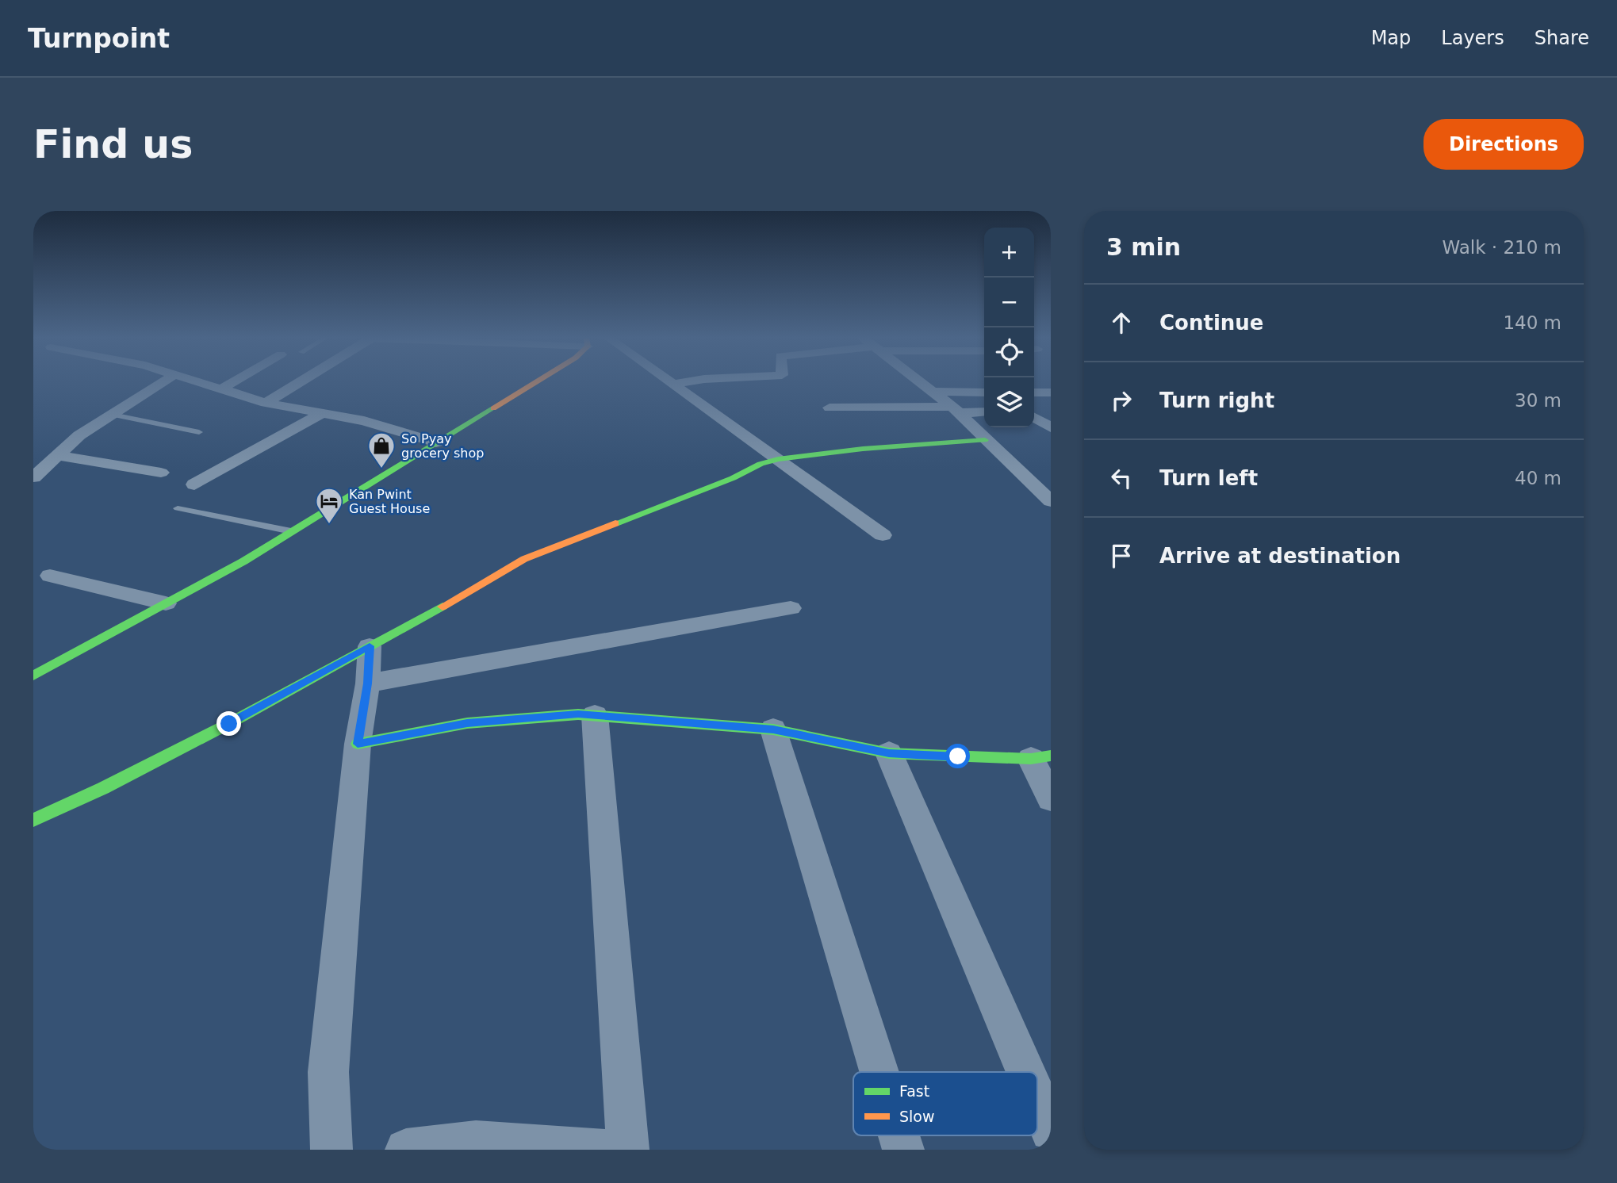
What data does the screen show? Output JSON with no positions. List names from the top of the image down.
{
  "places": {
    "shop": ["So Pyay grocery shop"],
    "hotel": ["Kan Pwint Guest House"]
  },
  "legend": ["Fast", "Slow"],
  "page": {
    "header": "Turnpoint",
    "nav": ["Map", "Layers", "Share"],
    "buttons": "Directions",
    "title": "Find us",
    "heading": ["3 min", "Walk · 210 m"],
    "map_buttons": ["+", "−"],
    "list": [
      ["Continue", "140 m"],
      ["Turn right", "30 m"],
      ["Turn left", "40 m"],
      "Arrive at destination"
    ]
  }
}
